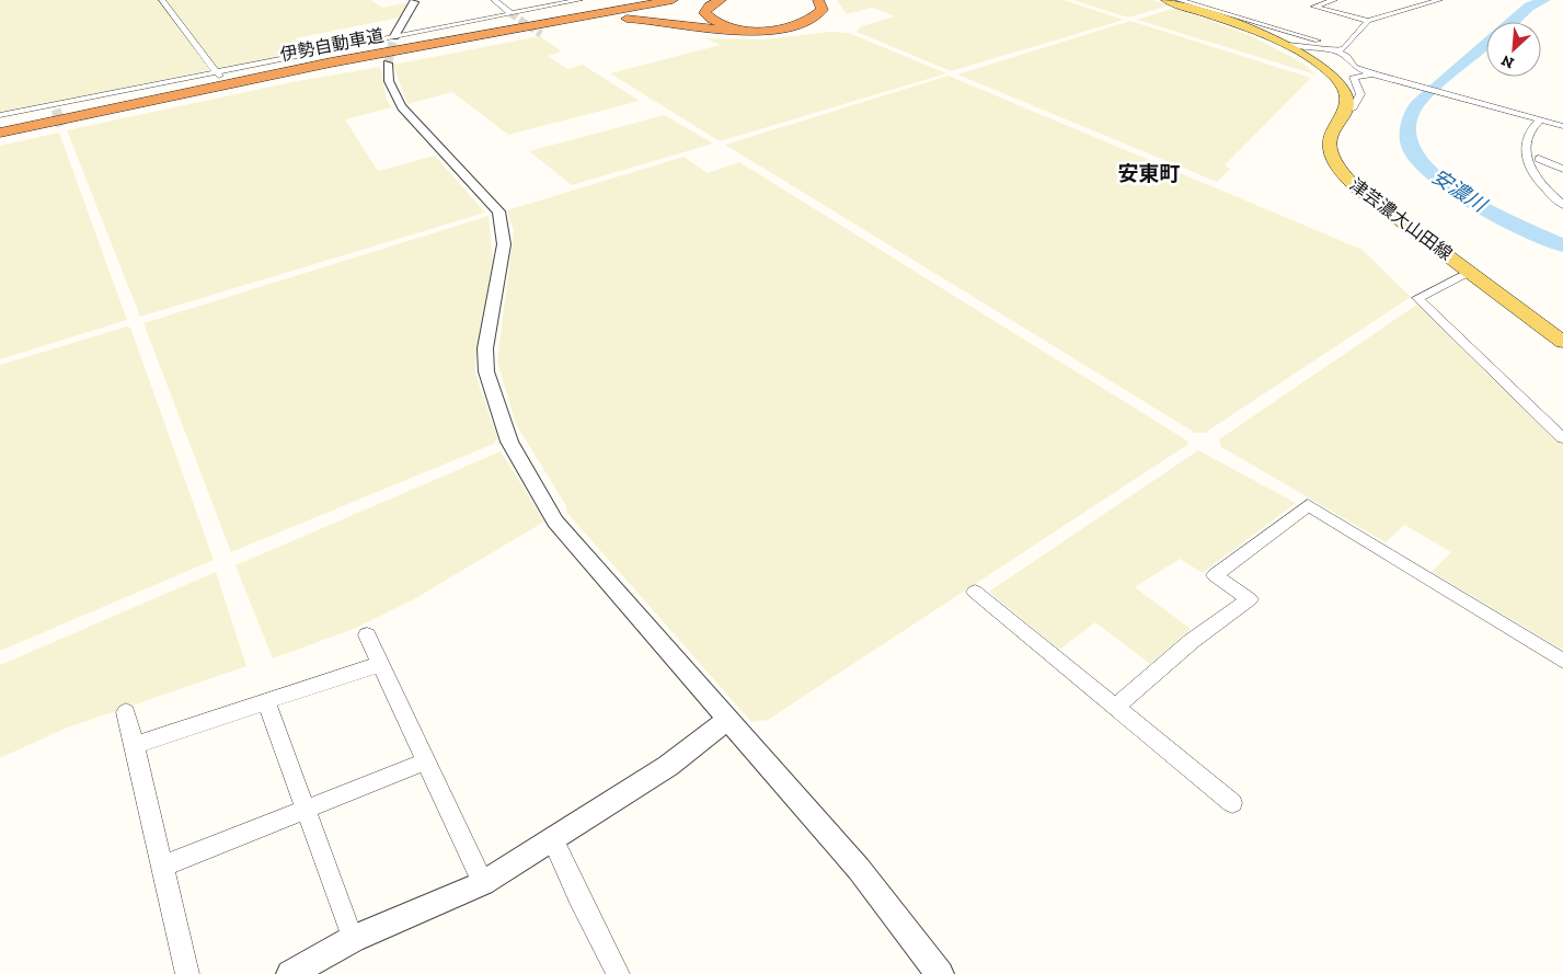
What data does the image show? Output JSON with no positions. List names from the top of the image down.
{
  "streets": {
    "highway": ["伊勢自動車道"],
    "main road": ["津芸濃大山田線"]
  },
  "districts": ["安東町"],
  "water": ["安濃川"],
  "north": "bottom left"
}
